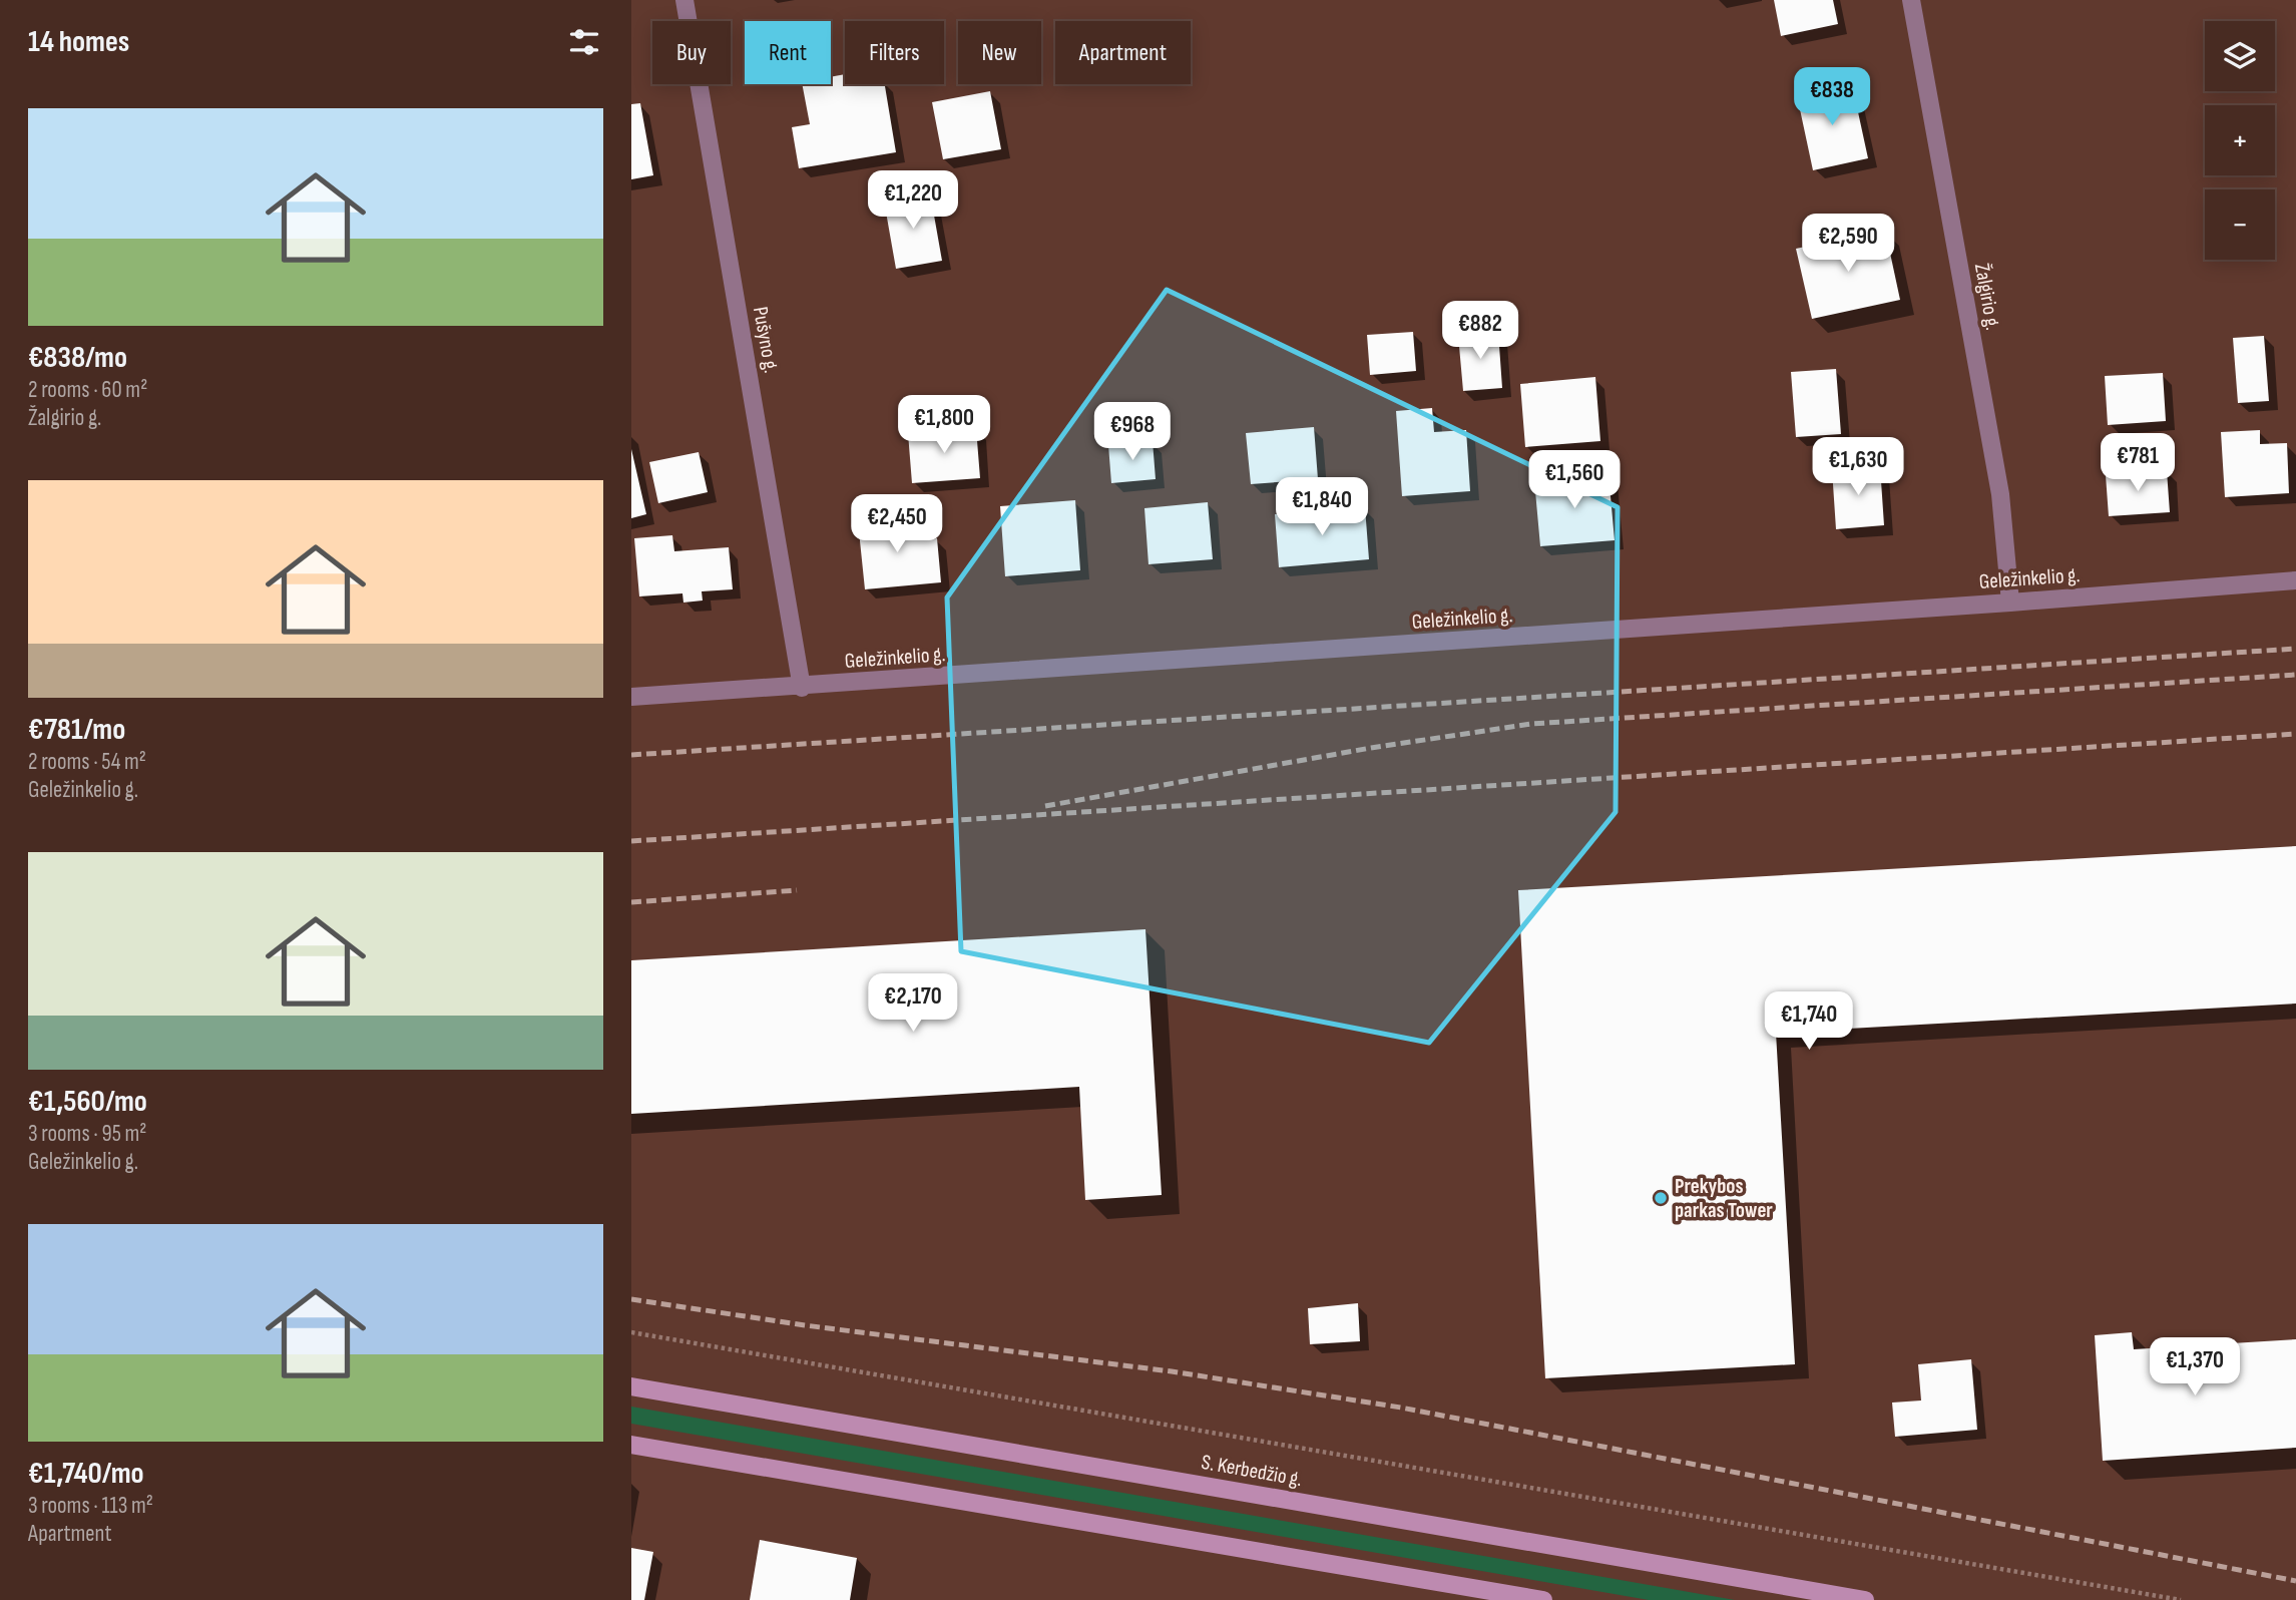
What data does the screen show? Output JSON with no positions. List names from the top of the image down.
{
  "streets": {
    "main road": ["S. Kerbedžio g."],
    "street": ["Žalgirio g.", "Pušyno g.", "Geležinkelio g."]
  },
  "crossings": [
    ["Žalgirio g.", "Geležinkelio g."],
    ["Pušyno g.", "Geležinkelio g."]
  ],
  "places": ["Prekybos parkas Tower"],
  "page": {
    "heading": "14 homes",
    "map_buttons": ["+", "−"],
    "chip": [
      "Buy",
      "Rent",
      "Filters",
      "New",
      "Apartment"
    ],
    "price": [
      "€838",
      "€1,220",
      "€2,590",
      "€882",
      "€1,800",
      "€968",
      "€781",
      "€1,630",
      "€1,560",
      "€1,840",
      "€2,450",
      "€2,170",
      "€1,740",
      "€1,370"
    ],
    "list": [
      {
        "name": "€838/mo",
        "note": "2 rooms · 60 m² · Žalgirio g."
      },
      {
        "name": "€781/mo",
        "note": "2 rooms · 54 m² · Geležinkelio g."
      },
      {
        "name": "€1,560/mo",
        "note": "3 rooms · 95 m² · Geležinkelio g."
      },
      {
        "name": "€1,740/mo",
        "note": "3 rooms · 113 m² · Apartment"
      }
    ]
  }
}
